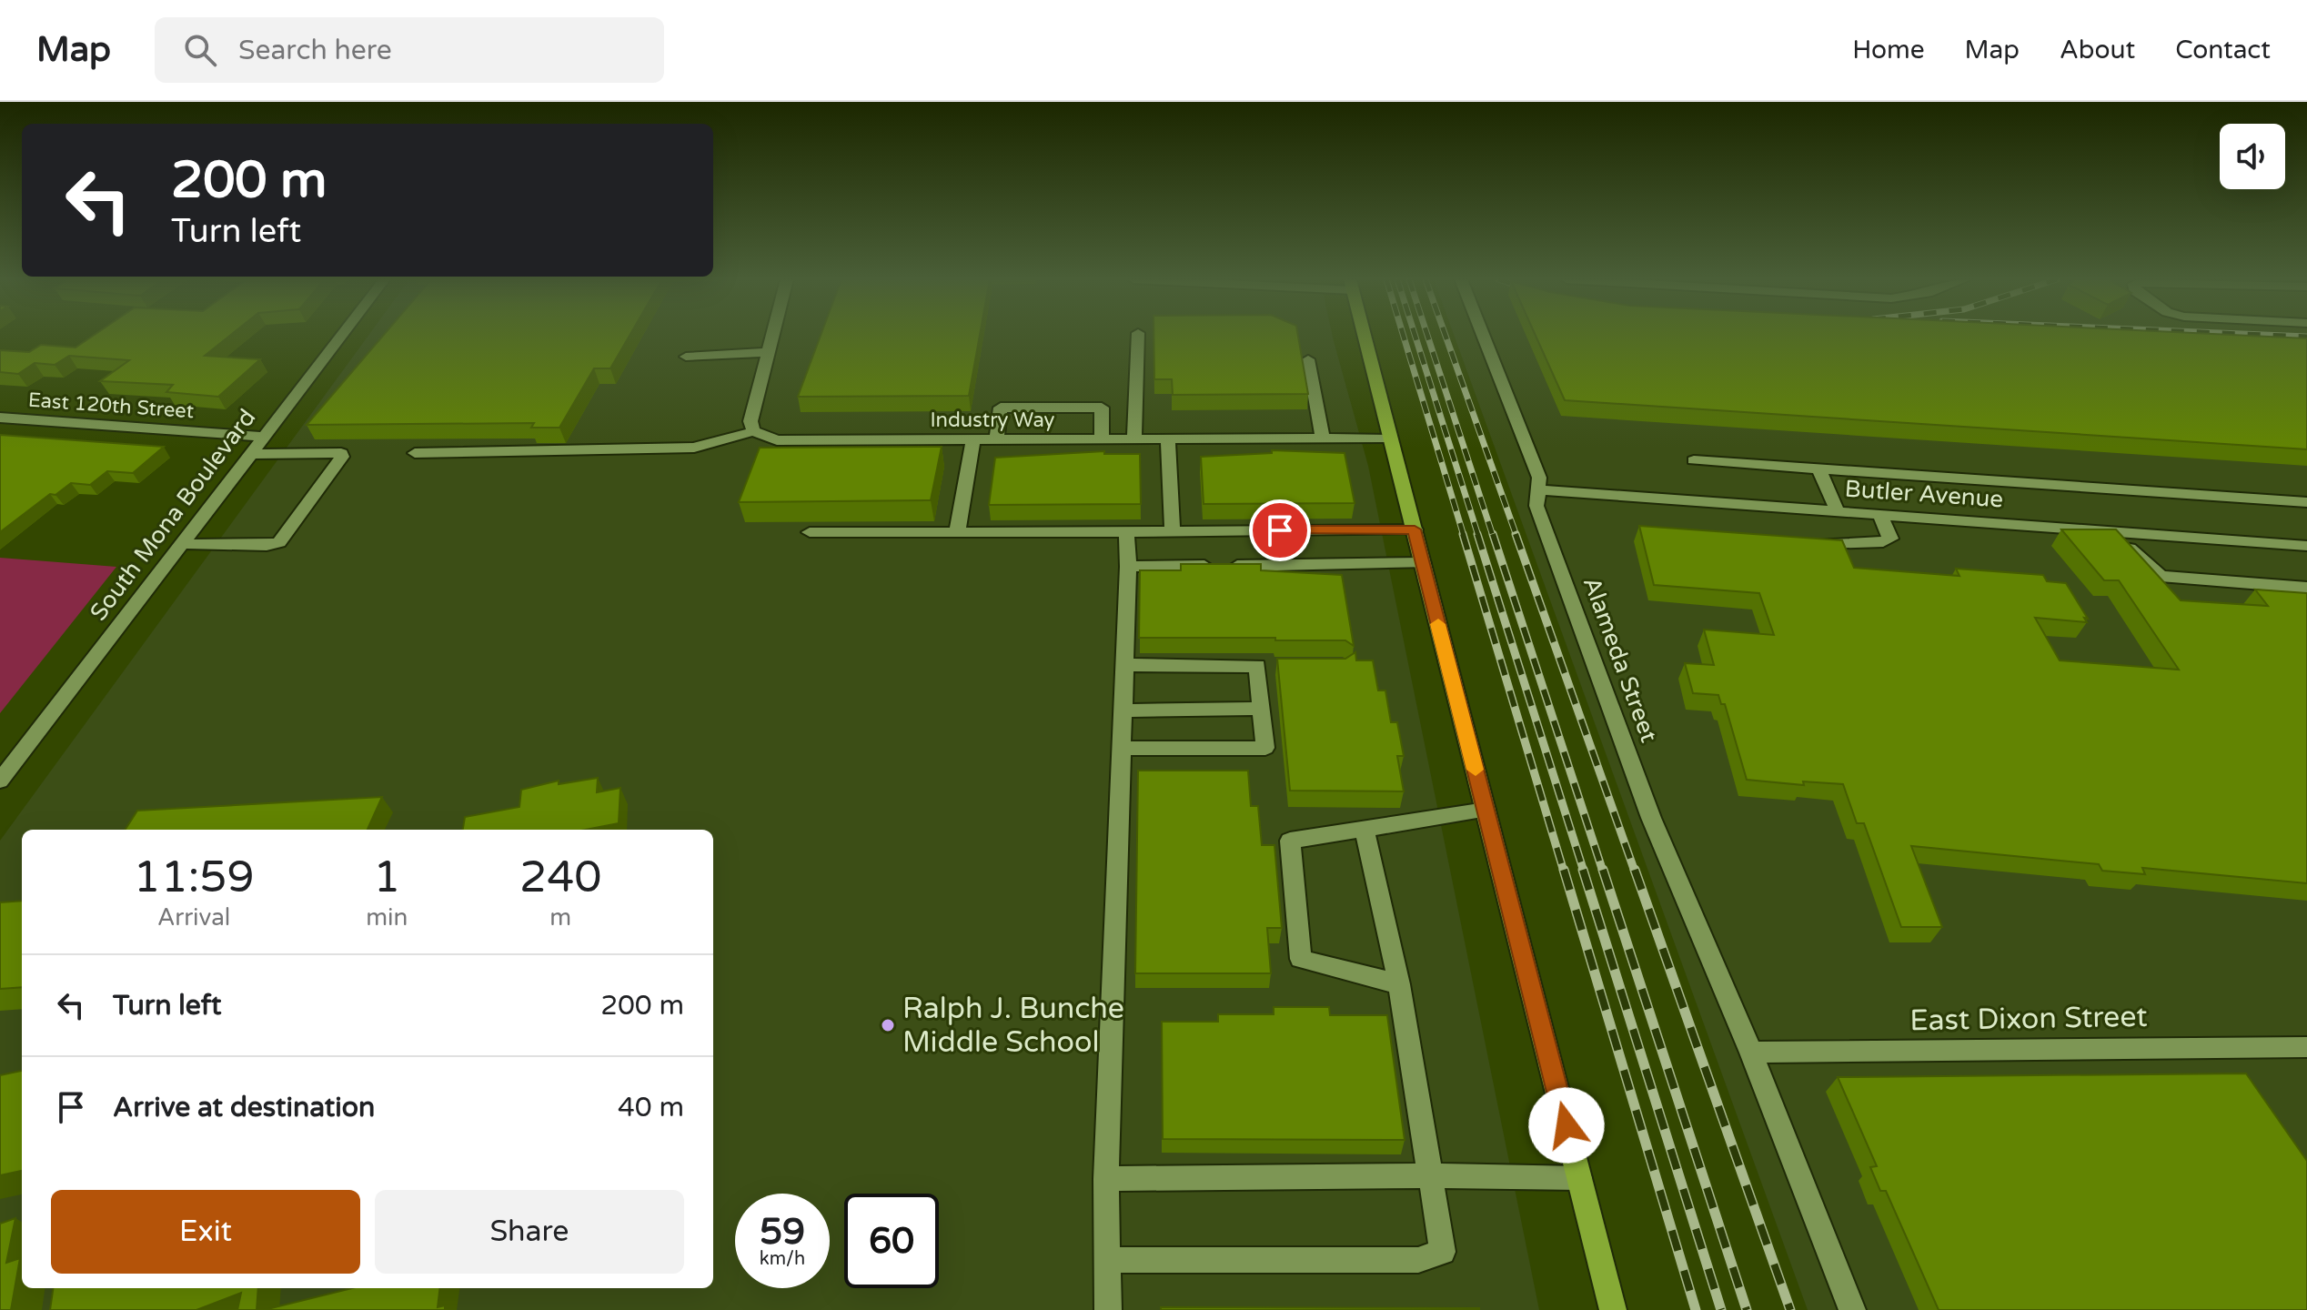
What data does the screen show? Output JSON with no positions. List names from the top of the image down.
{
  "streets": {
    "street": [
      "East 120th Street",
      "Industry Way",
      "Butler Avenue",
      "South Mona Boulevard",
      "Alameda Street",
      "East Dixon Street"
    ]
  },
  "crossings": [
    ["East 120th Street", "South Mona Boulevard"],
    ["Butler Avenue", "Alameda Street"],
    ["Alameda Street", "East Dixon Street"]
  ],
  "places": ["Ralph J. Bunche Middle School"],
  "page": {
    "header": "Map",
    "search": "Search here",
    "nav": [
      "Home",
      "Map",
      "About",
      "Contact"
    ],
    "turn": ["200 m", "Turn left"],
    "eta": [
      "11:59",
      "Arrival",
      "1",
      "min",
      "240",
      "m"
    ],
    "list": [
      {
        "name": "Turn left",
        "value": "200 m"
      },
      {
        "name": "Arrive at destination",
        "value": "40 m"
      }
    ],
    "buttons": ["Exit", "Share"],
    "speed": "59 km/h",
    "limit": "60"
  }
}
